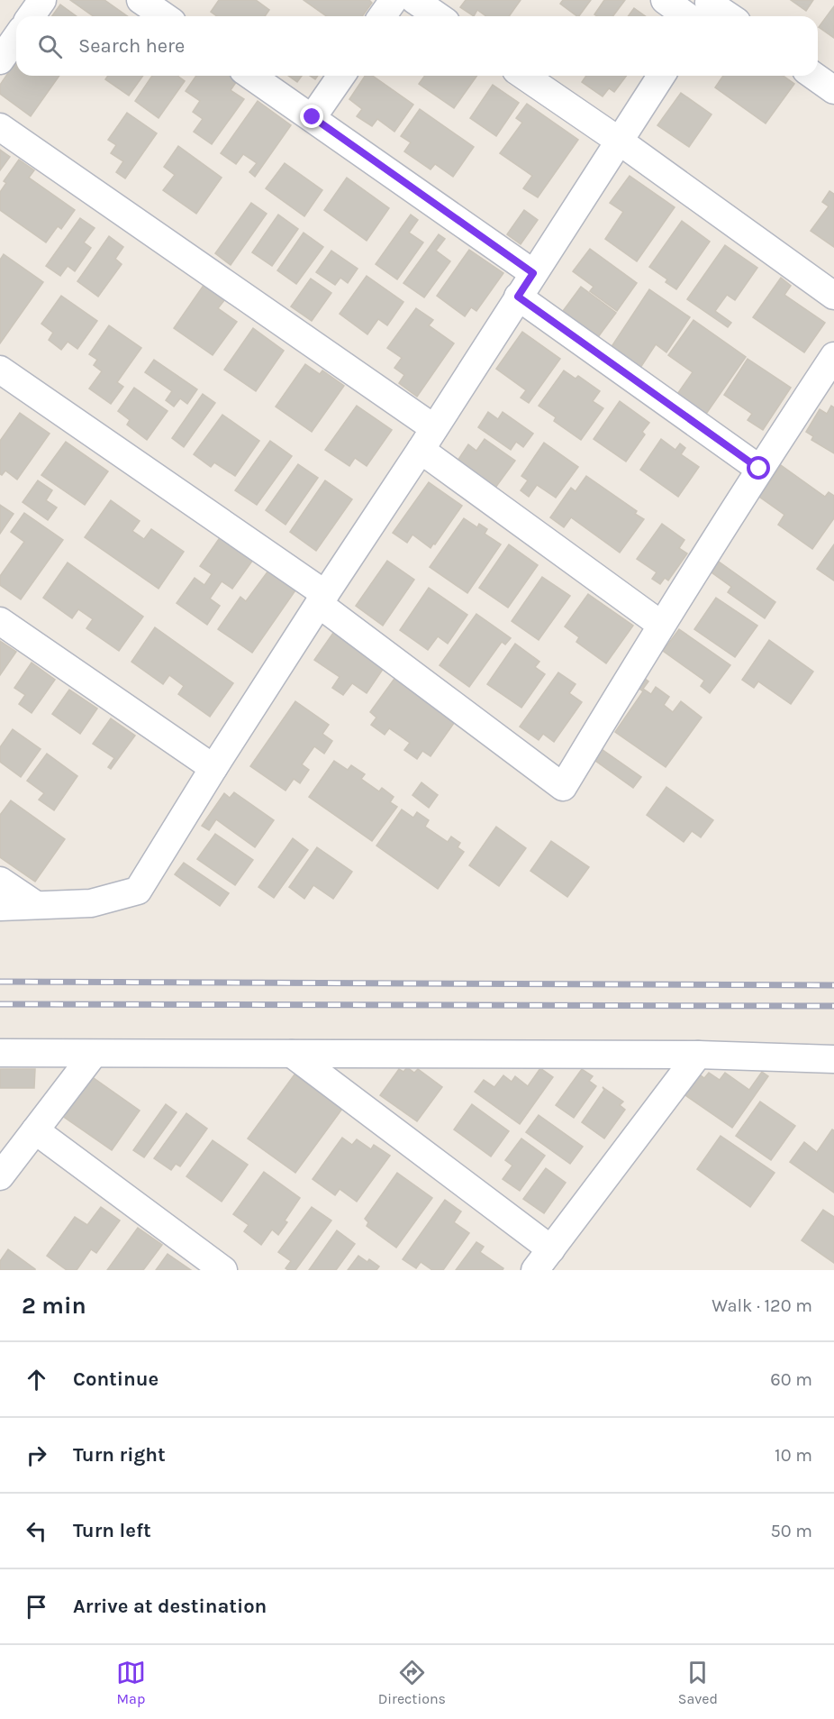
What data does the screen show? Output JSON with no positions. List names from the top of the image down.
{
  "page": {
    "search": "Search here",
    "heading": ["2 min", "Walk · 120 m"],
    "list": [
      ["Continue", "60 m"],
      ["Turn right", "10 m"],
      ["Turn left", "50 m"],
      "Arrive at destination"
    ],
    "nav": ["Map", "Directions", "Saved"]
  }
}
